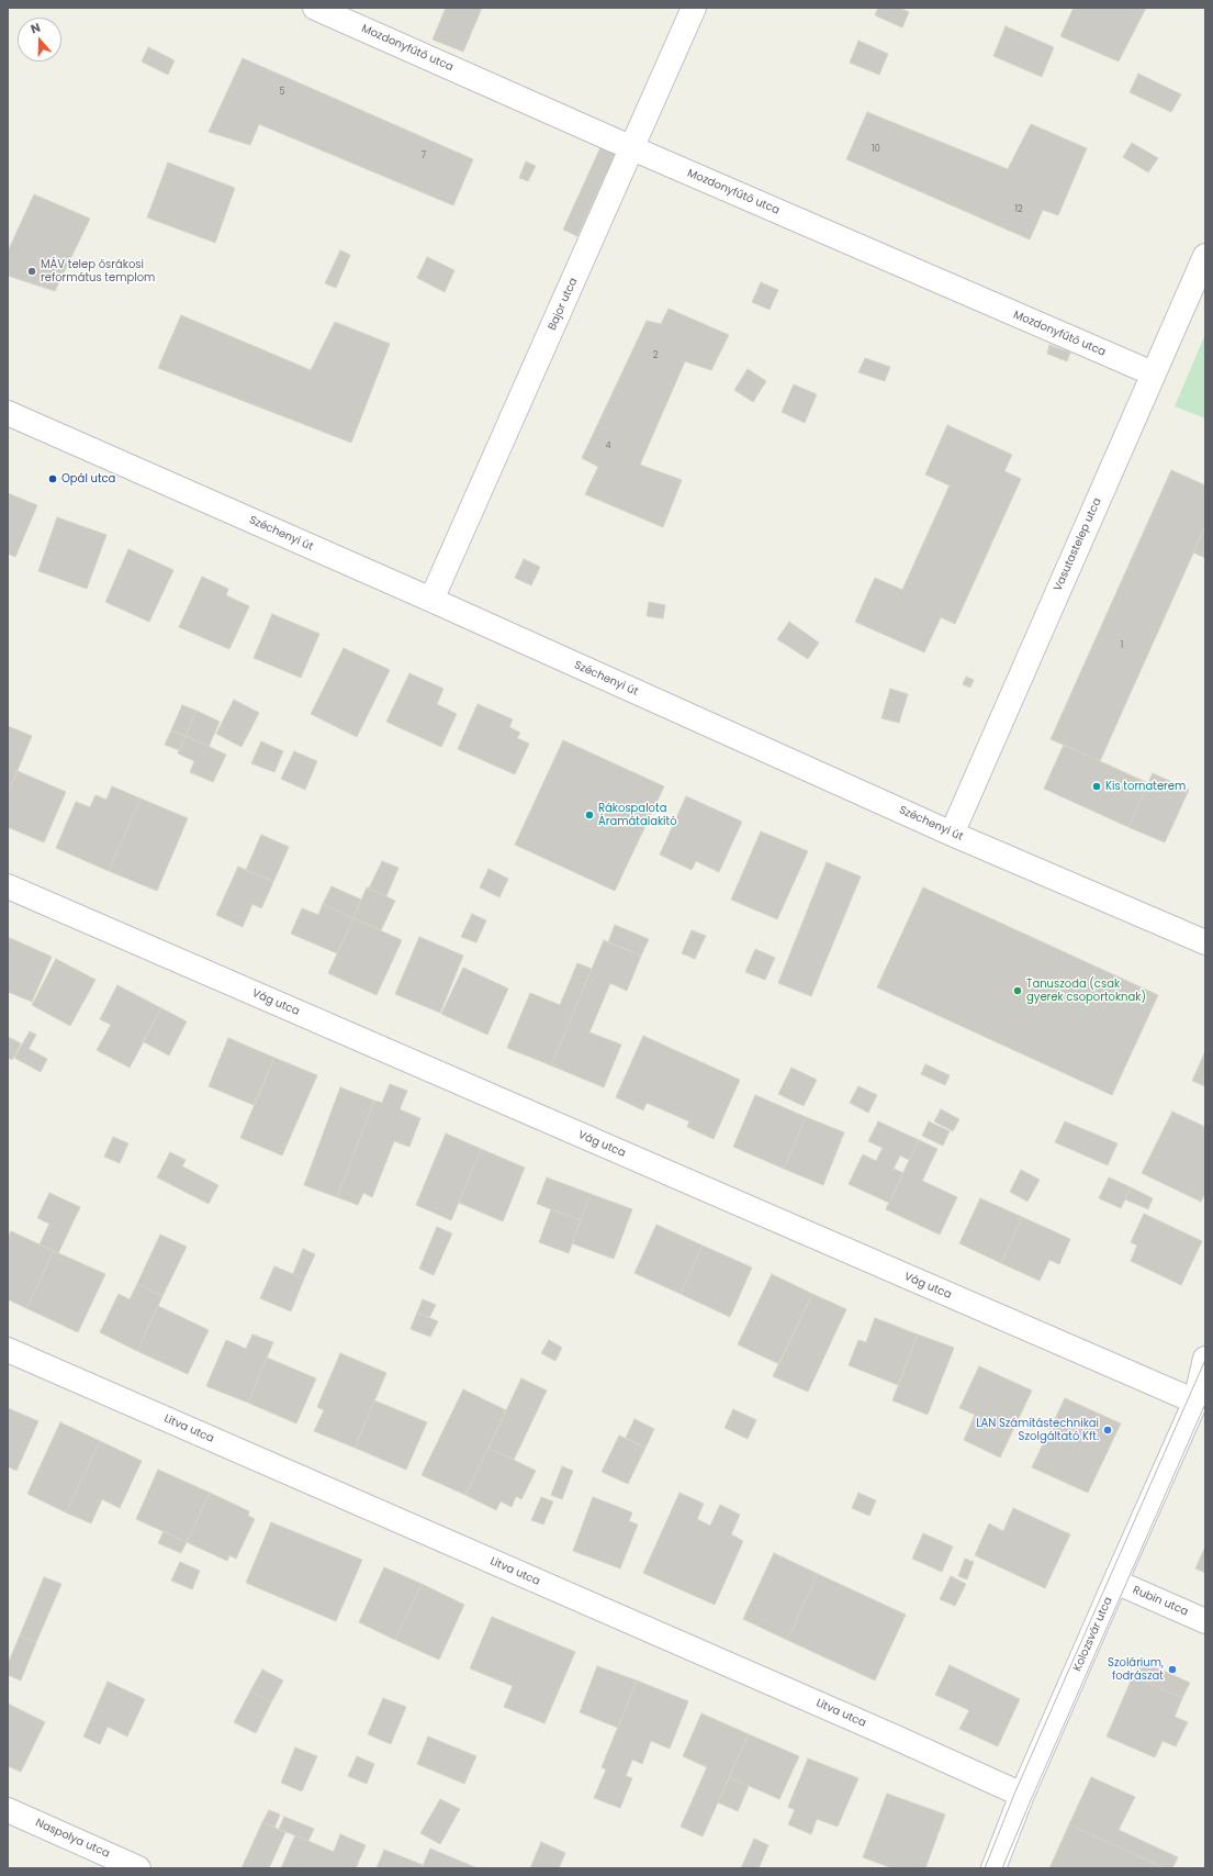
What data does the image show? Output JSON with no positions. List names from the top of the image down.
{
  "streets": {
    "street": [
      "Mozdonyfűtő utca",
      "Bajor utca",
      "Széchenyi út",
      "Vasutastelep utca",
      "Vág utca",
      "Litva utca",
      "Rubin utca",
      "Kolozsvár utca",
      "Naspolya utca"
    ]
  },
  "crossings": [
    ["Mozdonyfűtő utca", "Bajor utca"],
    ["Mozdonyfűtő utca", "Vasutastelep utca"],
    ["Bajor utca", "Széchenyi út"],
    ["Széchenyi út", "Vasutastelep utca"],
    ["Vág utca", "Kolozsvár utca"],
    ["Litva utca", "Kolozsvár utca"],
    ["Rubin utca", "Kolozsvár utca"]
  ],
  "places": [
    "MÁV telep ősrákosi református templom",
    "Opál utca",
    "Kis tornaterem",
    "Rákospalota Áramátalakító",
    "Tanuszoda (csak gyerek csoportoknak)",
    "LAN Számítástechnikai Szolgáltató Kft.",
    "Szolárium, fodrászat"
  ],
  "house_numbers": [
    "5",
    "10",
    "7",
    "12",
    "2",
    "4",
    "1"
  ],
  "north": "top"
}
